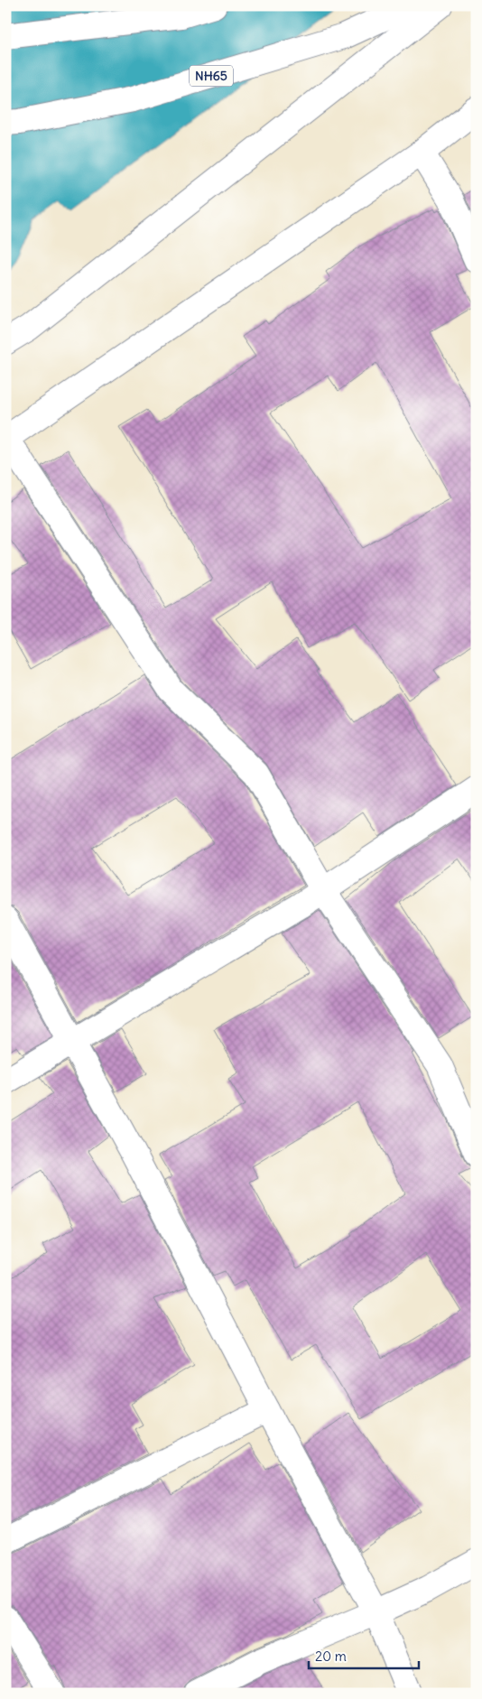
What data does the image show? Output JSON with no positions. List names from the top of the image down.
{
  "streets": {
    "main road": ["NH65"]
  },
  "scale_bar": "20 m"
}
